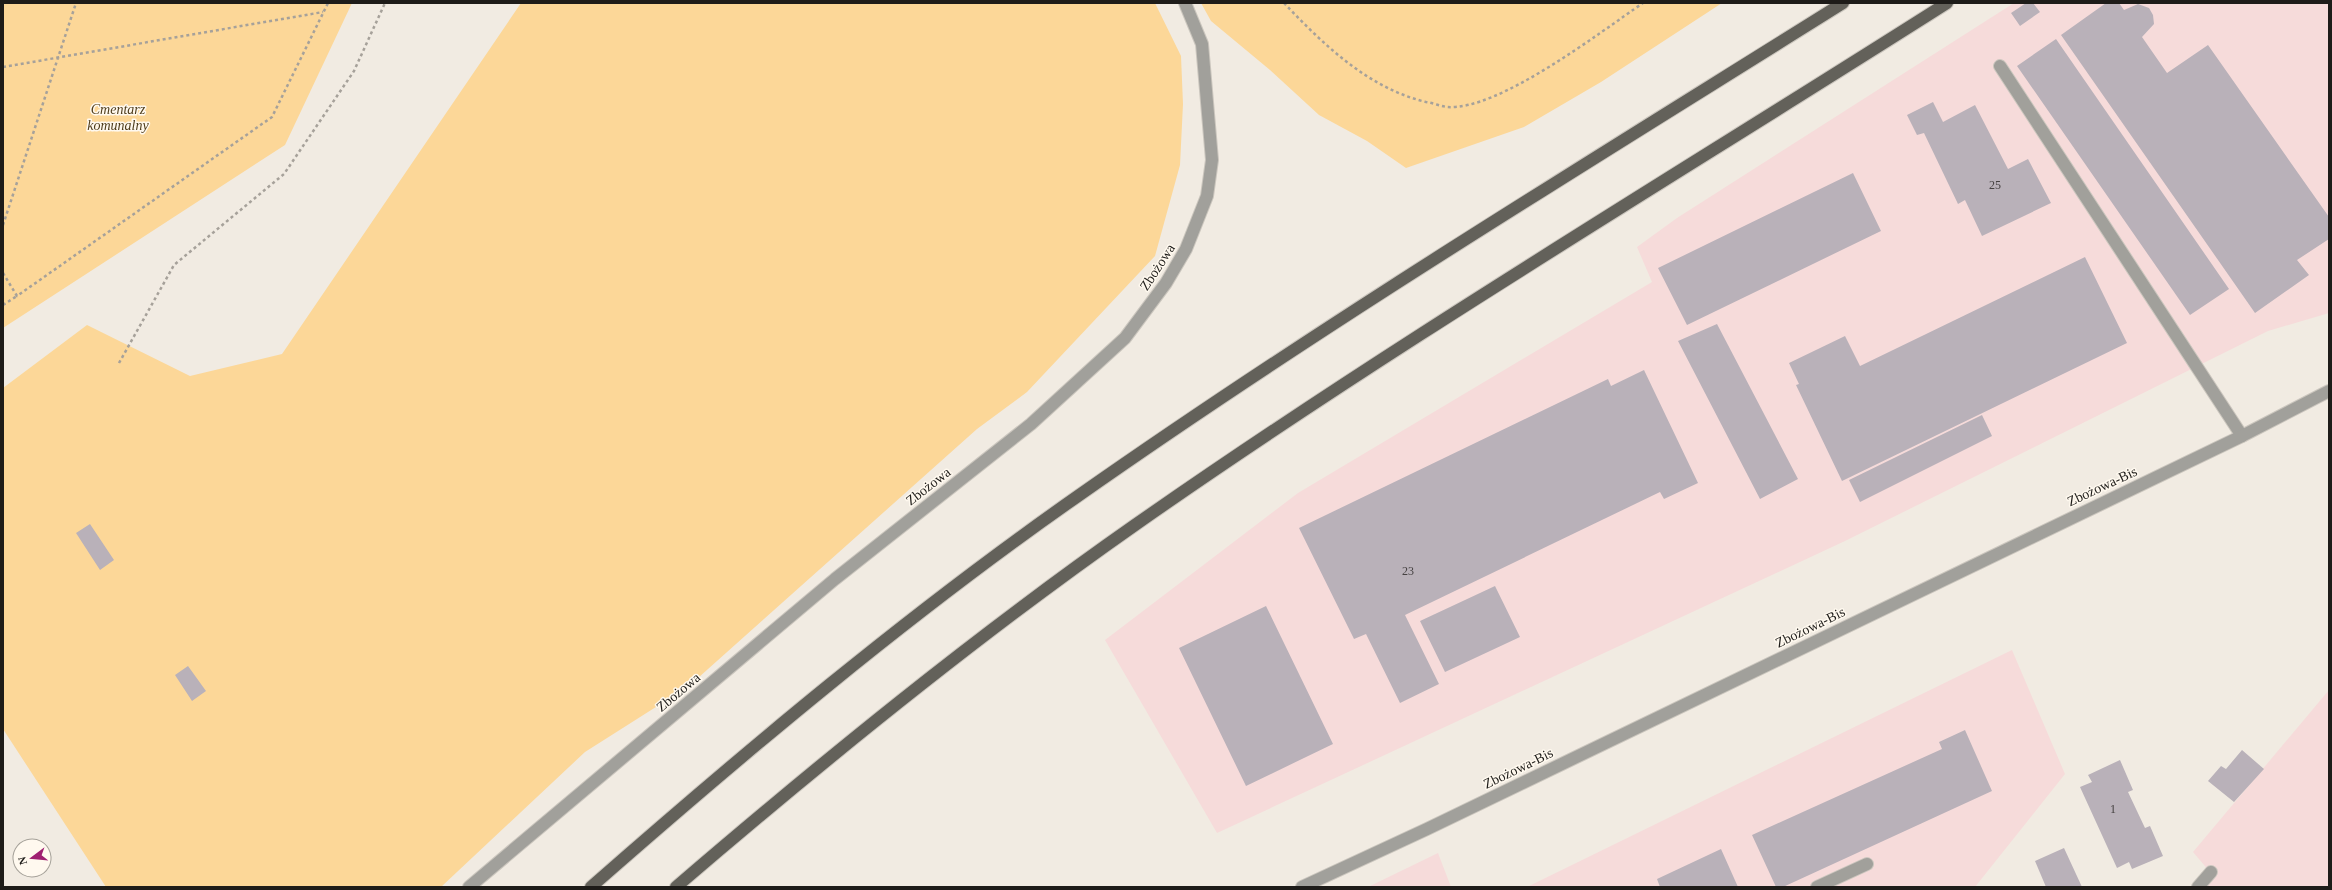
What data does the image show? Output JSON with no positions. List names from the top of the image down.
{
  "streets": {
    "street": ["Zbożowa", "Zbożowa-Bis"]
  },
  "parks": ["Cmentarz komunalny"],
  "house_numbers": ["25", "23", "1"],
  "north": "left"
}
